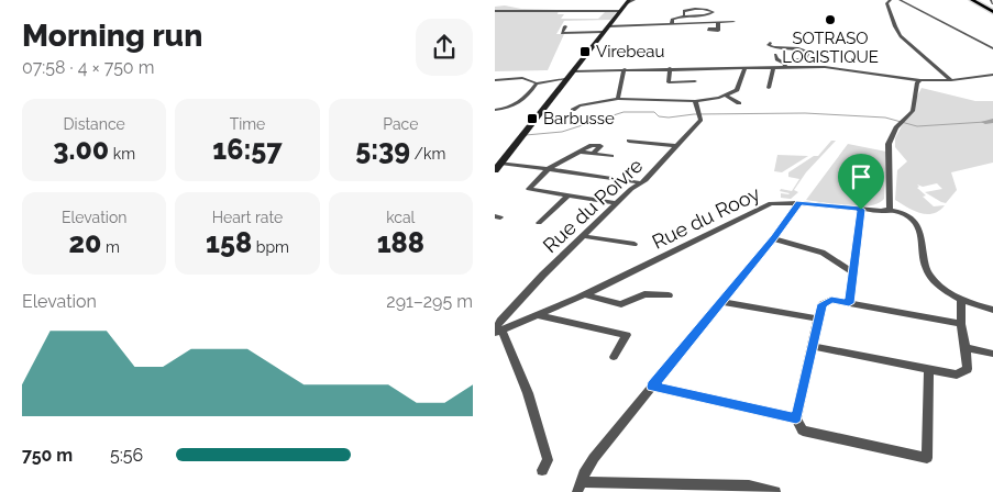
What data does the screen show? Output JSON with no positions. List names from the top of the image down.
{
  "streets": {
    "street": ["Rue du Poivre", "Rue du Rooy"]
  },
  "crossings": [
    ["Rue du Poivre", "Rue du Rooy"]
  ],
  "places": {
    "other": ["SOTRASO LOGISTIQUE"],
    "transit": ["Virebeau", "Barbusse"]
  },
  "page": {
    "heading": ["Morning run", "07:58 · 4 × 750 m"],
    "stats": [
      ["Distance", "3.00 km"],
      ["Time", "16:57"],
      ["Pace", "5:39 /km"],
      ["Elevation", "20 m"],
      ["Heart rate", "158 bpm"],
      ["kcal", "188"]
    ],
    "chart": ["Elevation", "291–295 m"],
    "list": [
      {
        "name": "750 m",
        "note": "5:56"
      }
    ]
  }
}
